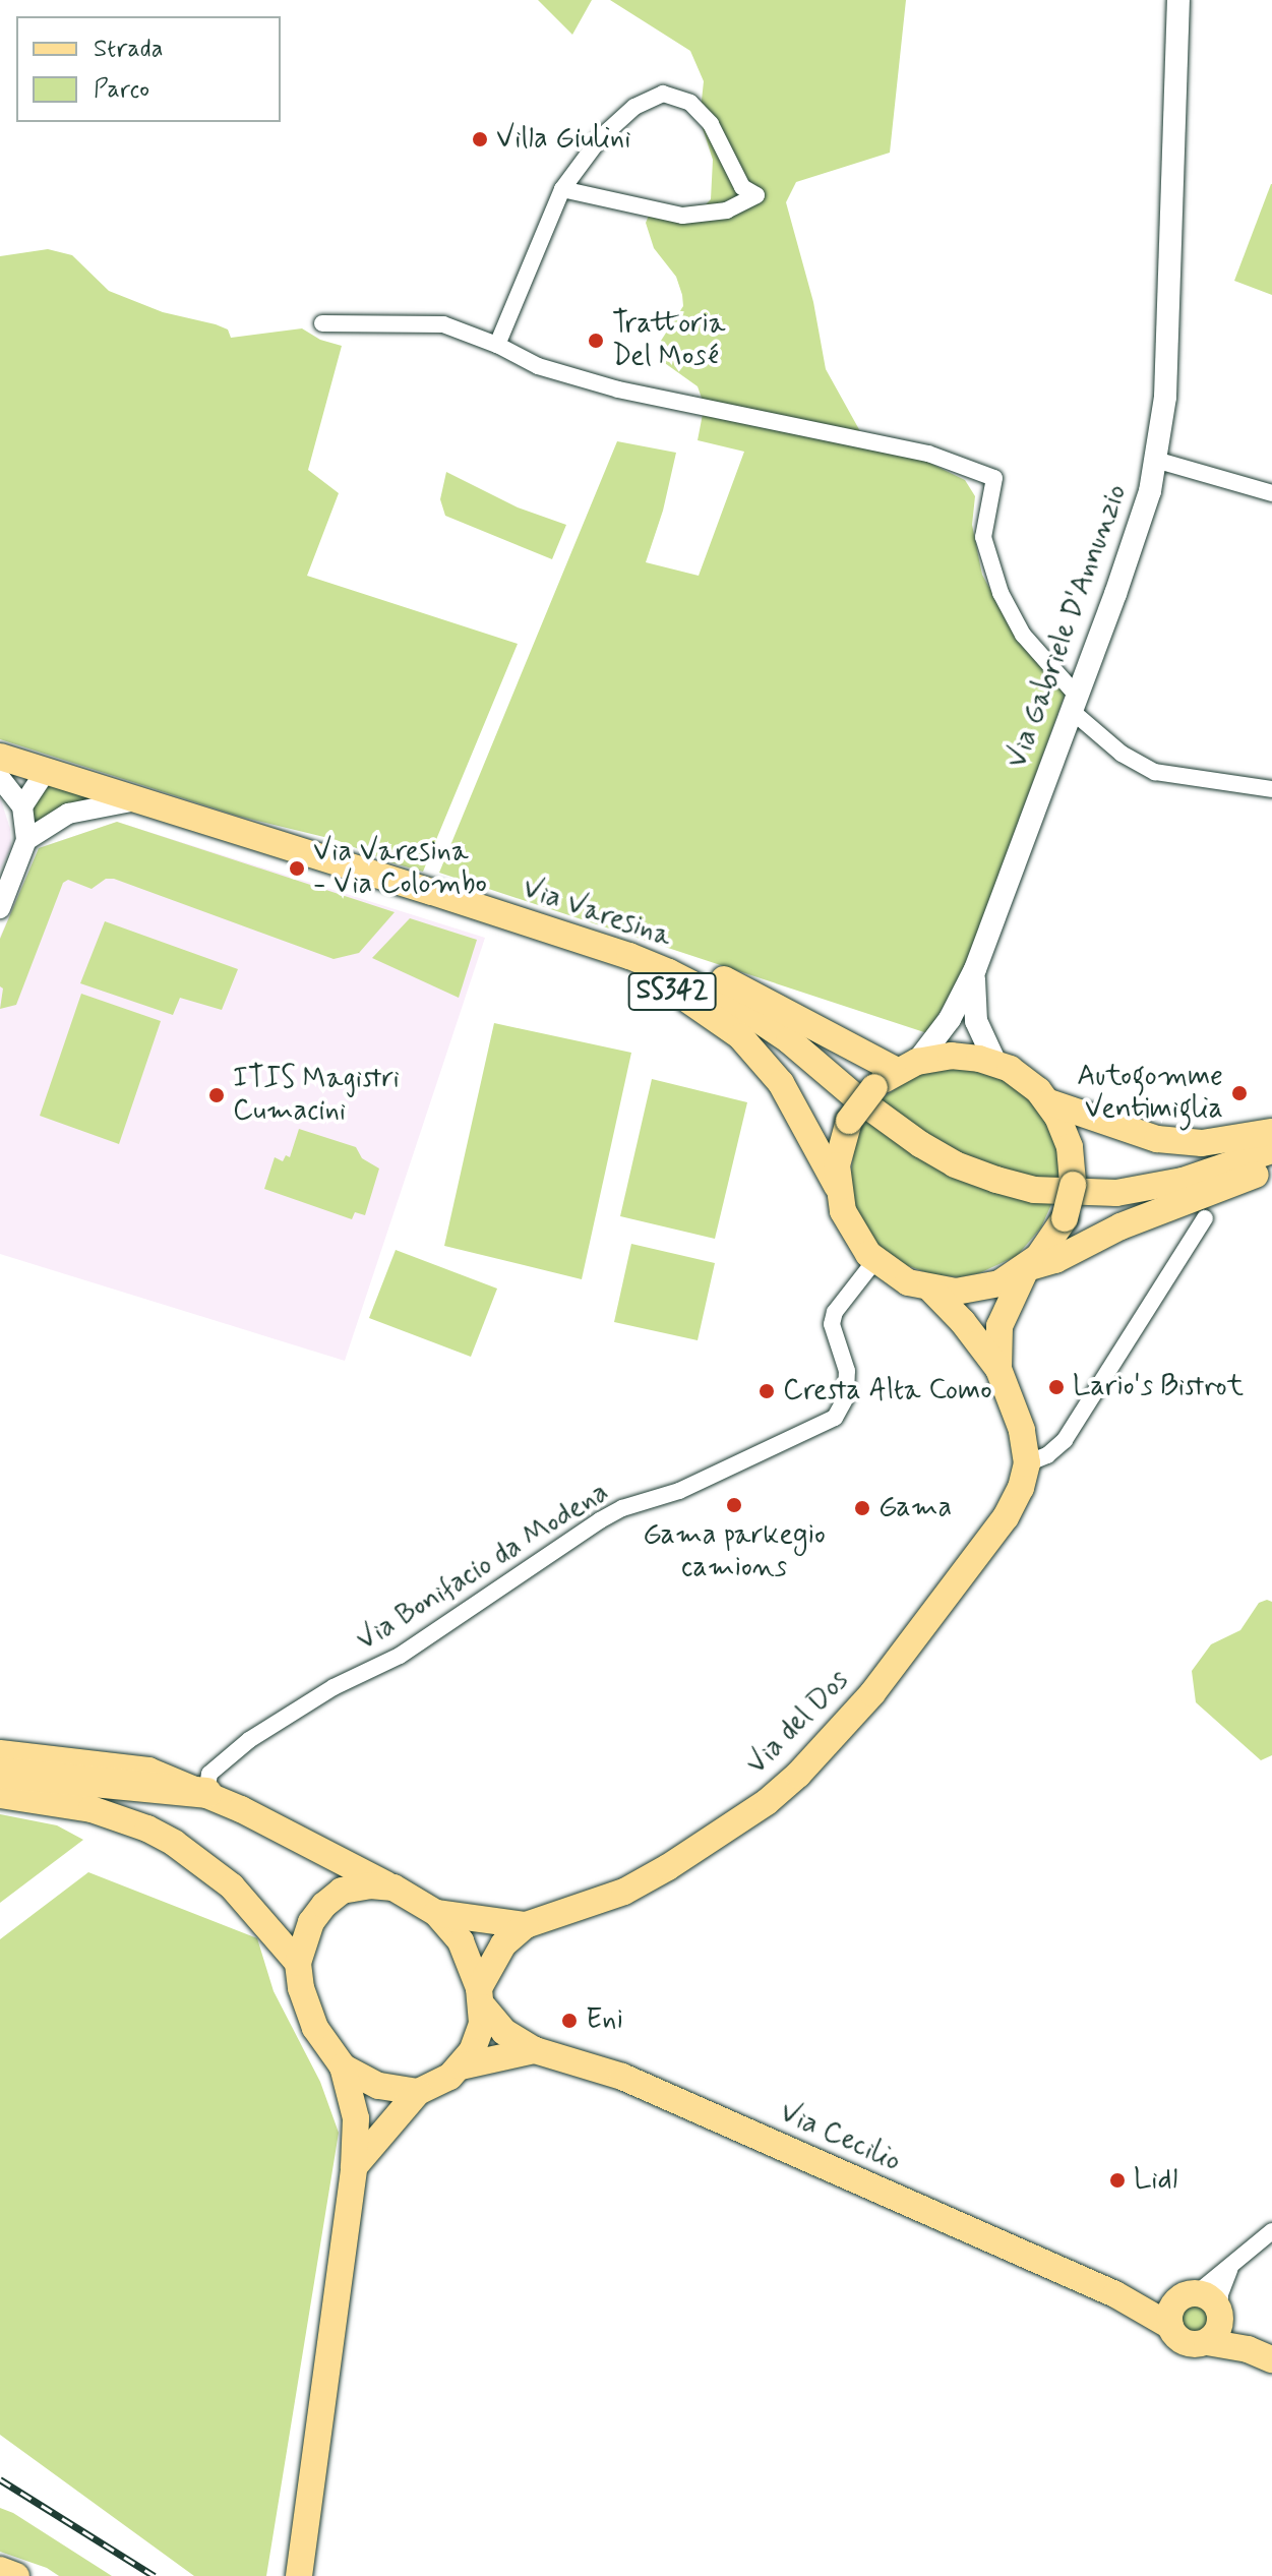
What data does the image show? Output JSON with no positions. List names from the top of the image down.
{
  "streets": {
    "main road": [
      "Via Gabriele D'Annunzio",
      "Via Varesina",
      "SS342",
      "Via del Dos",
      "Via Cecilio"
    ],
    "street": ["Via Bonifacio da Modena"]
  },
  "crossings": [
    ["Via Gabriele D'Annunzio", "SS342"],
    ["Via Gabriele D'Annunzio", "Via Bonifacio da Modena"],
    ["Via Gabriele D'Annunzio", "Via del Dos"],
    ["Via Varesina", "SS342"],
    ["SS342", "Via Bonifacio da Modena"],
    ["SS342", "Via del Dos"],
    ["Via Bonifacio da Modena", "Via del Dos"],
    ["Via Bonifacio da Modena", "Via Cecilio"],
    ["Via del Dos", "Via Cecilio"]
  ],
  "places": [
    "Villa Giulini",
    "Trattoria Del Mosé",
    "Via Varesina - Via Colombo",
    "Autogomme Ventimiglia",
    "ITIS Magistri Cumacini",
    "Lario's Bistrot",
    "Cresta Alta Como",
    "Gama parkegio camions",
    "Gama",
    "Eni",
    "Lidl"
  ],
  "legend": ["Strada", "Parco"]
}
